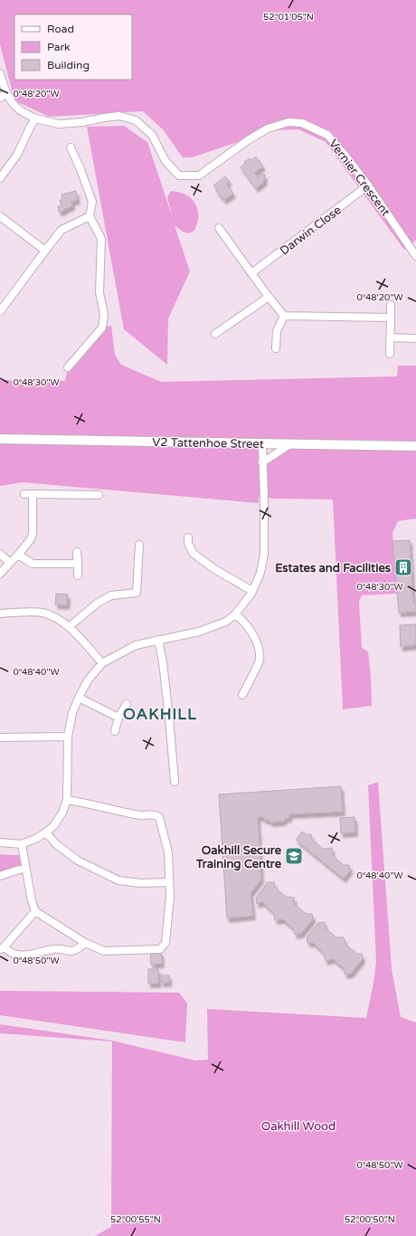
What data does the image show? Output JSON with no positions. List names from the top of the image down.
{
  "streets": {
    "street": ["Vernier Crescent", "Darwin Close", "V2 Tattenhoe Street"]
  },
  "crossings": [
    ["Vernier Crescent", "Darwin Close"]
  ],
  "districts": ["OAKHILL"],
  "parks": ["Oakhill Wood"],
  "places": {
    "building": ["Estates and Facilities"],
    "school or university": ["Oakhill Secure Training Centre"]
  },
  "legend": ["Road", "Park", "Building"],
  "coordinates": [
    "52°01'05\"N",
    "0°48'20\"W",
    "0°48'30\"W",
    "0°48'40\"W",
    "0°48'50\"W",
    "52°00'55\"N",
    "52°00'50\"N"
  ]
}
